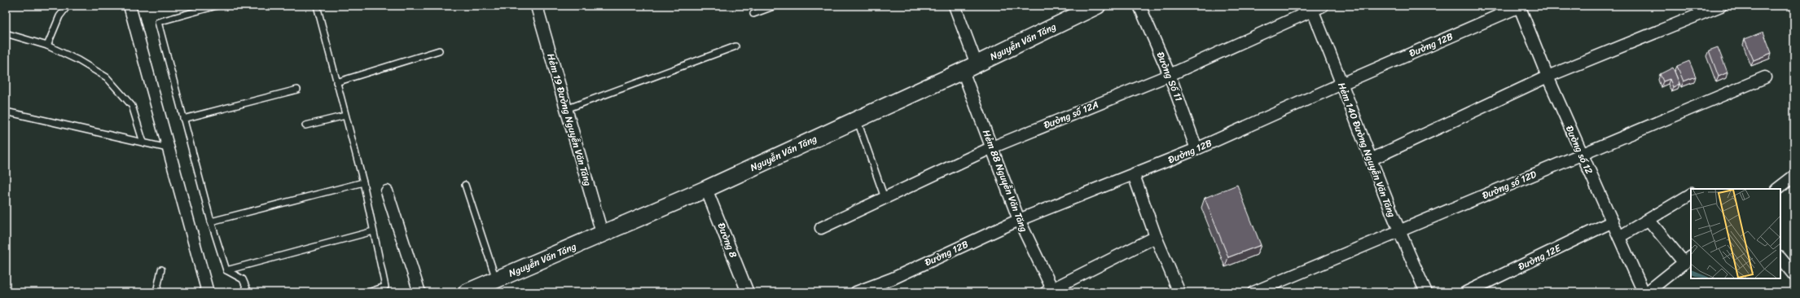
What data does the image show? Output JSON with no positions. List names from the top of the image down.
{
  "streets": {
    "main road": ["Nguyễn Văn Tăng"],
    "street": [
      "Đường 12B",
      "Đường Số 11",
      "Đường số 12A",
      "Hẻm 19 Đường Nguyễn Văn Tăng",
      "Hẻm 140 Đường Nguyễn Văn Tăng",
      "Đường số 12",
      "Hẻm 88 Nguyễn Văn Tăng",
      "Đường số 12D",
      "Đường 8",
      "Đường 12E"
    ]
  },
  "crossings": [
    ["Nguyễn Văn Tăng", "Hẻm 19 Đường Nguyễn Văn Tăng"],
    ["Nguyễn Văn Tăng", "Hẻm 88 Nguyễn Văn Tăng"],
    ["Nguyễn Văn Tăng", "Đường 8"],
    ["Đường 12B", "Đường Số 11"],
    ["Đường 12B", "Hẻm 140 Đường Nguyễn Văn Tăng"],
    ["Đường 12B", "Đường số 12"],
    ["Đường 12B", "Hẻm 88 Nguyễn Văn Tăng"],
    ["Đường Số 11", "Đường số 12A"],
    ["Đường số 12A", "Hẻm 140 Đường Nguyễn Văn Tăng"],
    ["Đường số 12A", "Hẻm 88 Nguyễn Văn Tăng"],
    ["Hẻm 140 Đường Nguyễn Văn Tăng", "Đường số 12D"],
    ["Đường số 12", "Đường số 12D"],
    ["Đường số 12", "Đường 12E"]
  ]
}
